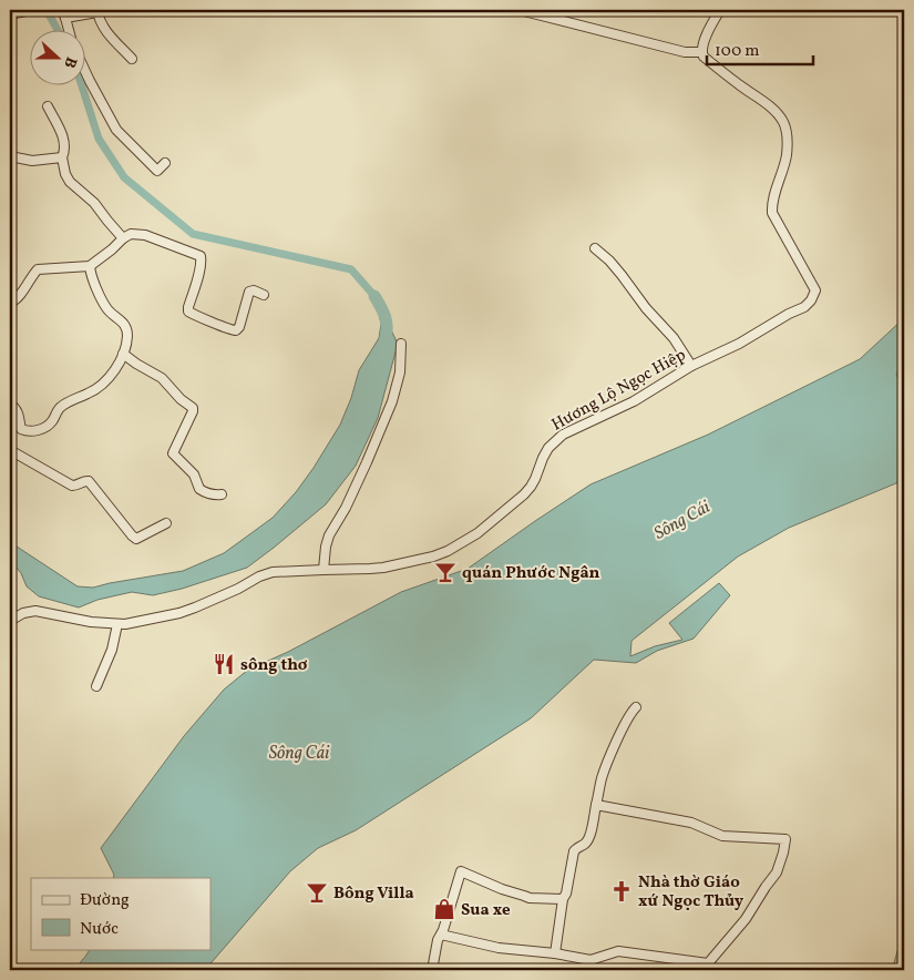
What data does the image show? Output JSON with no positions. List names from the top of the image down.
{
  "streets": {
    "street": ["Hương Lộ Ngọc Hiệp"]
  },
  "water": ["Sông Cái"],
  "places": {
    "bar": ["quán Phước Ngân", "Bông Villa"],
    "restaurant": ["sông thơ"],
    "church": ["Nhà thờ Giáo xứ Ngọc Thủy"],
    "shop": ["Sua xe"]
  },
  "legend": ["Đường", "Nước"],
  "scale_bar": "100 m",
  "north": "right"
}
